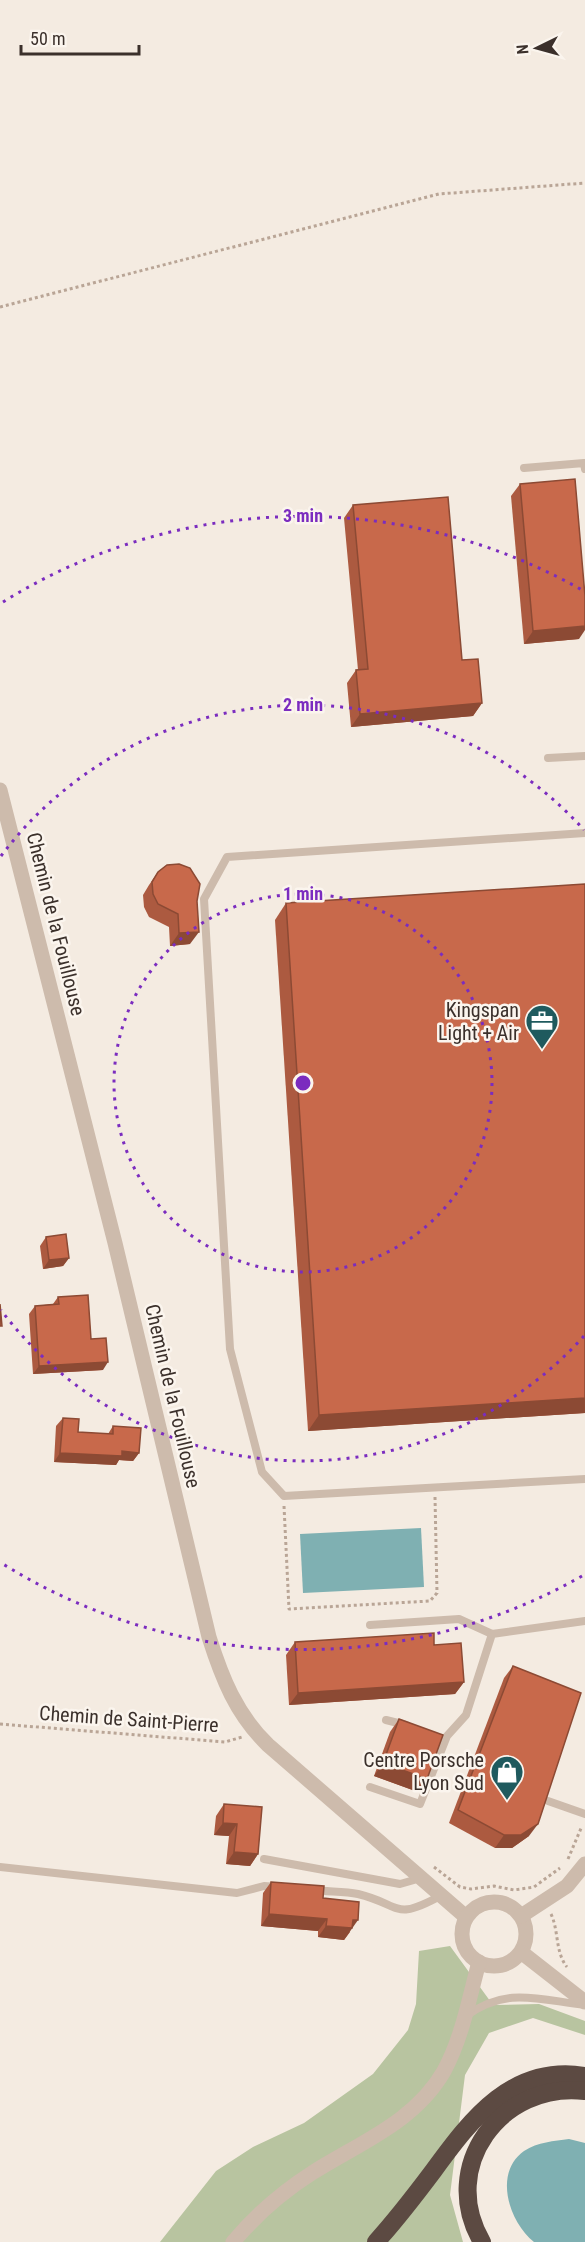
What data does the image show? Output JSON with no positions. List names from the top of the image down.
{
  "streets": {
    "street": ["Chemin de la Fouillouse"],
    "path": ["Chemin de Saint-Pierre"]
  },
  "crossings": [
    ["Chemin de la Fouillouse", "Chemin de Saint-Pierre"]
  ],
  "places": {
    "office": ["Kingspan Light + Air"],
    "shop": ["Centre Porsche Lyon Sud"]
  },
  "scale_bar": "50 m",
  "north": "left",
  "rings": ["3 min", "2 min", "1 min"]
}
